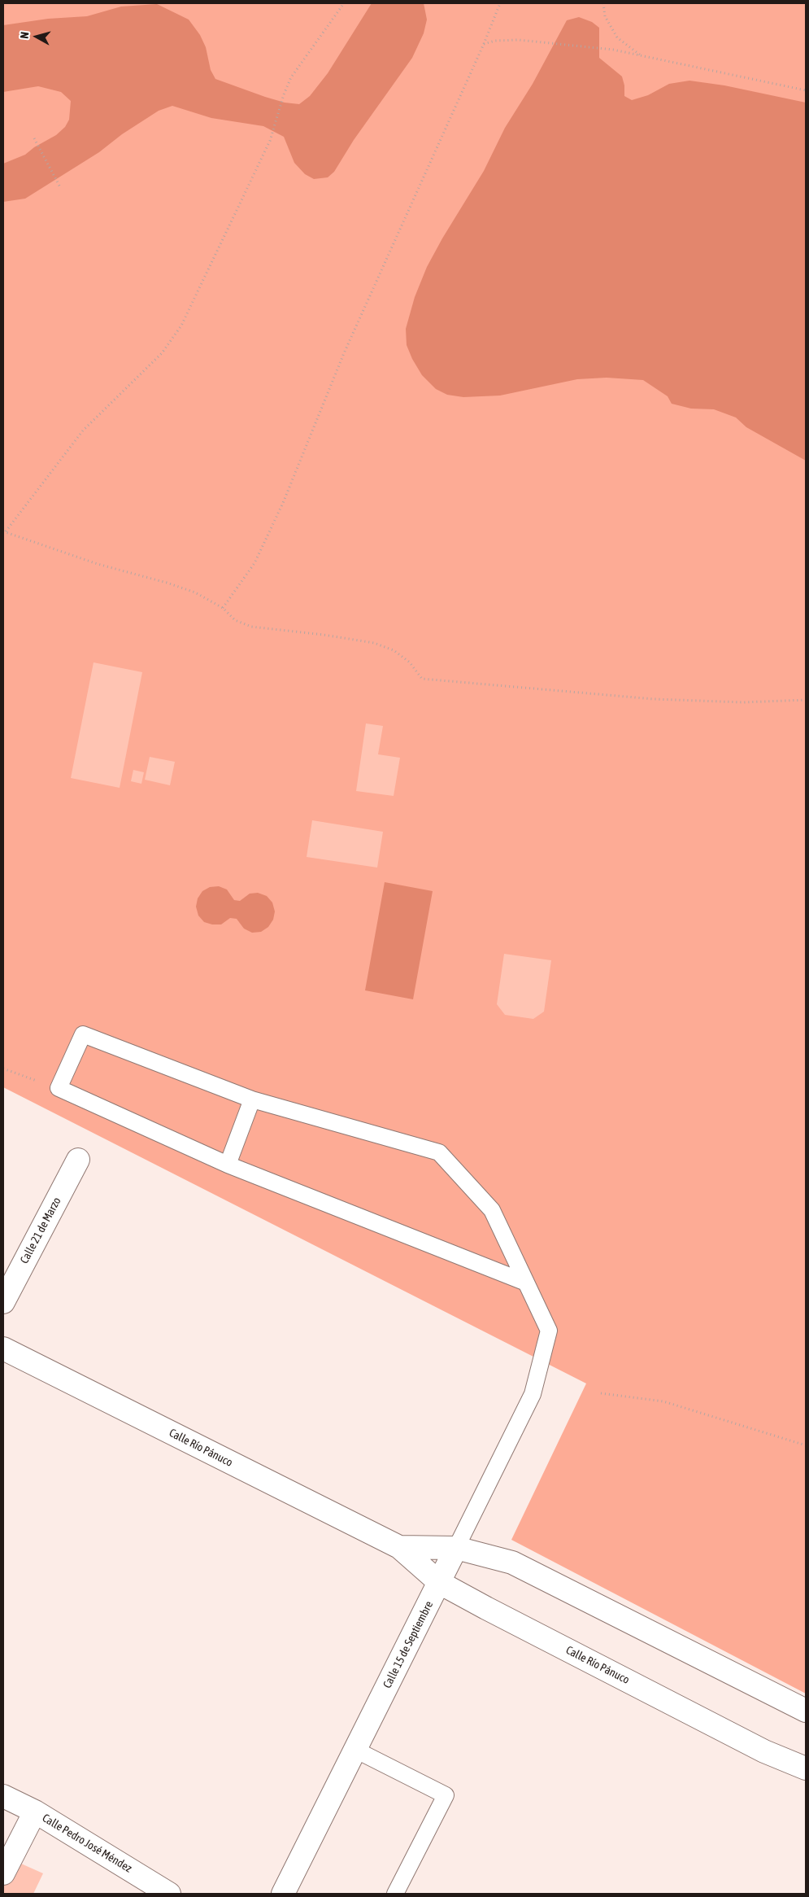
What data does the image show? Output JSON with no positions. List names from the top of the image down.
{
  "streets": {
    "street": [
      "Calle 21 de Marzo",
      "Calle Río Pánuco",
      "Calle 15 de Septiembre",
      "Calle Pedro José Méndez"
    ]
  },
  "crossings": [
    ["Calle Río Pánuco", "Calle 15 de Septiembre"]
  ],
  "north": "left"
}
